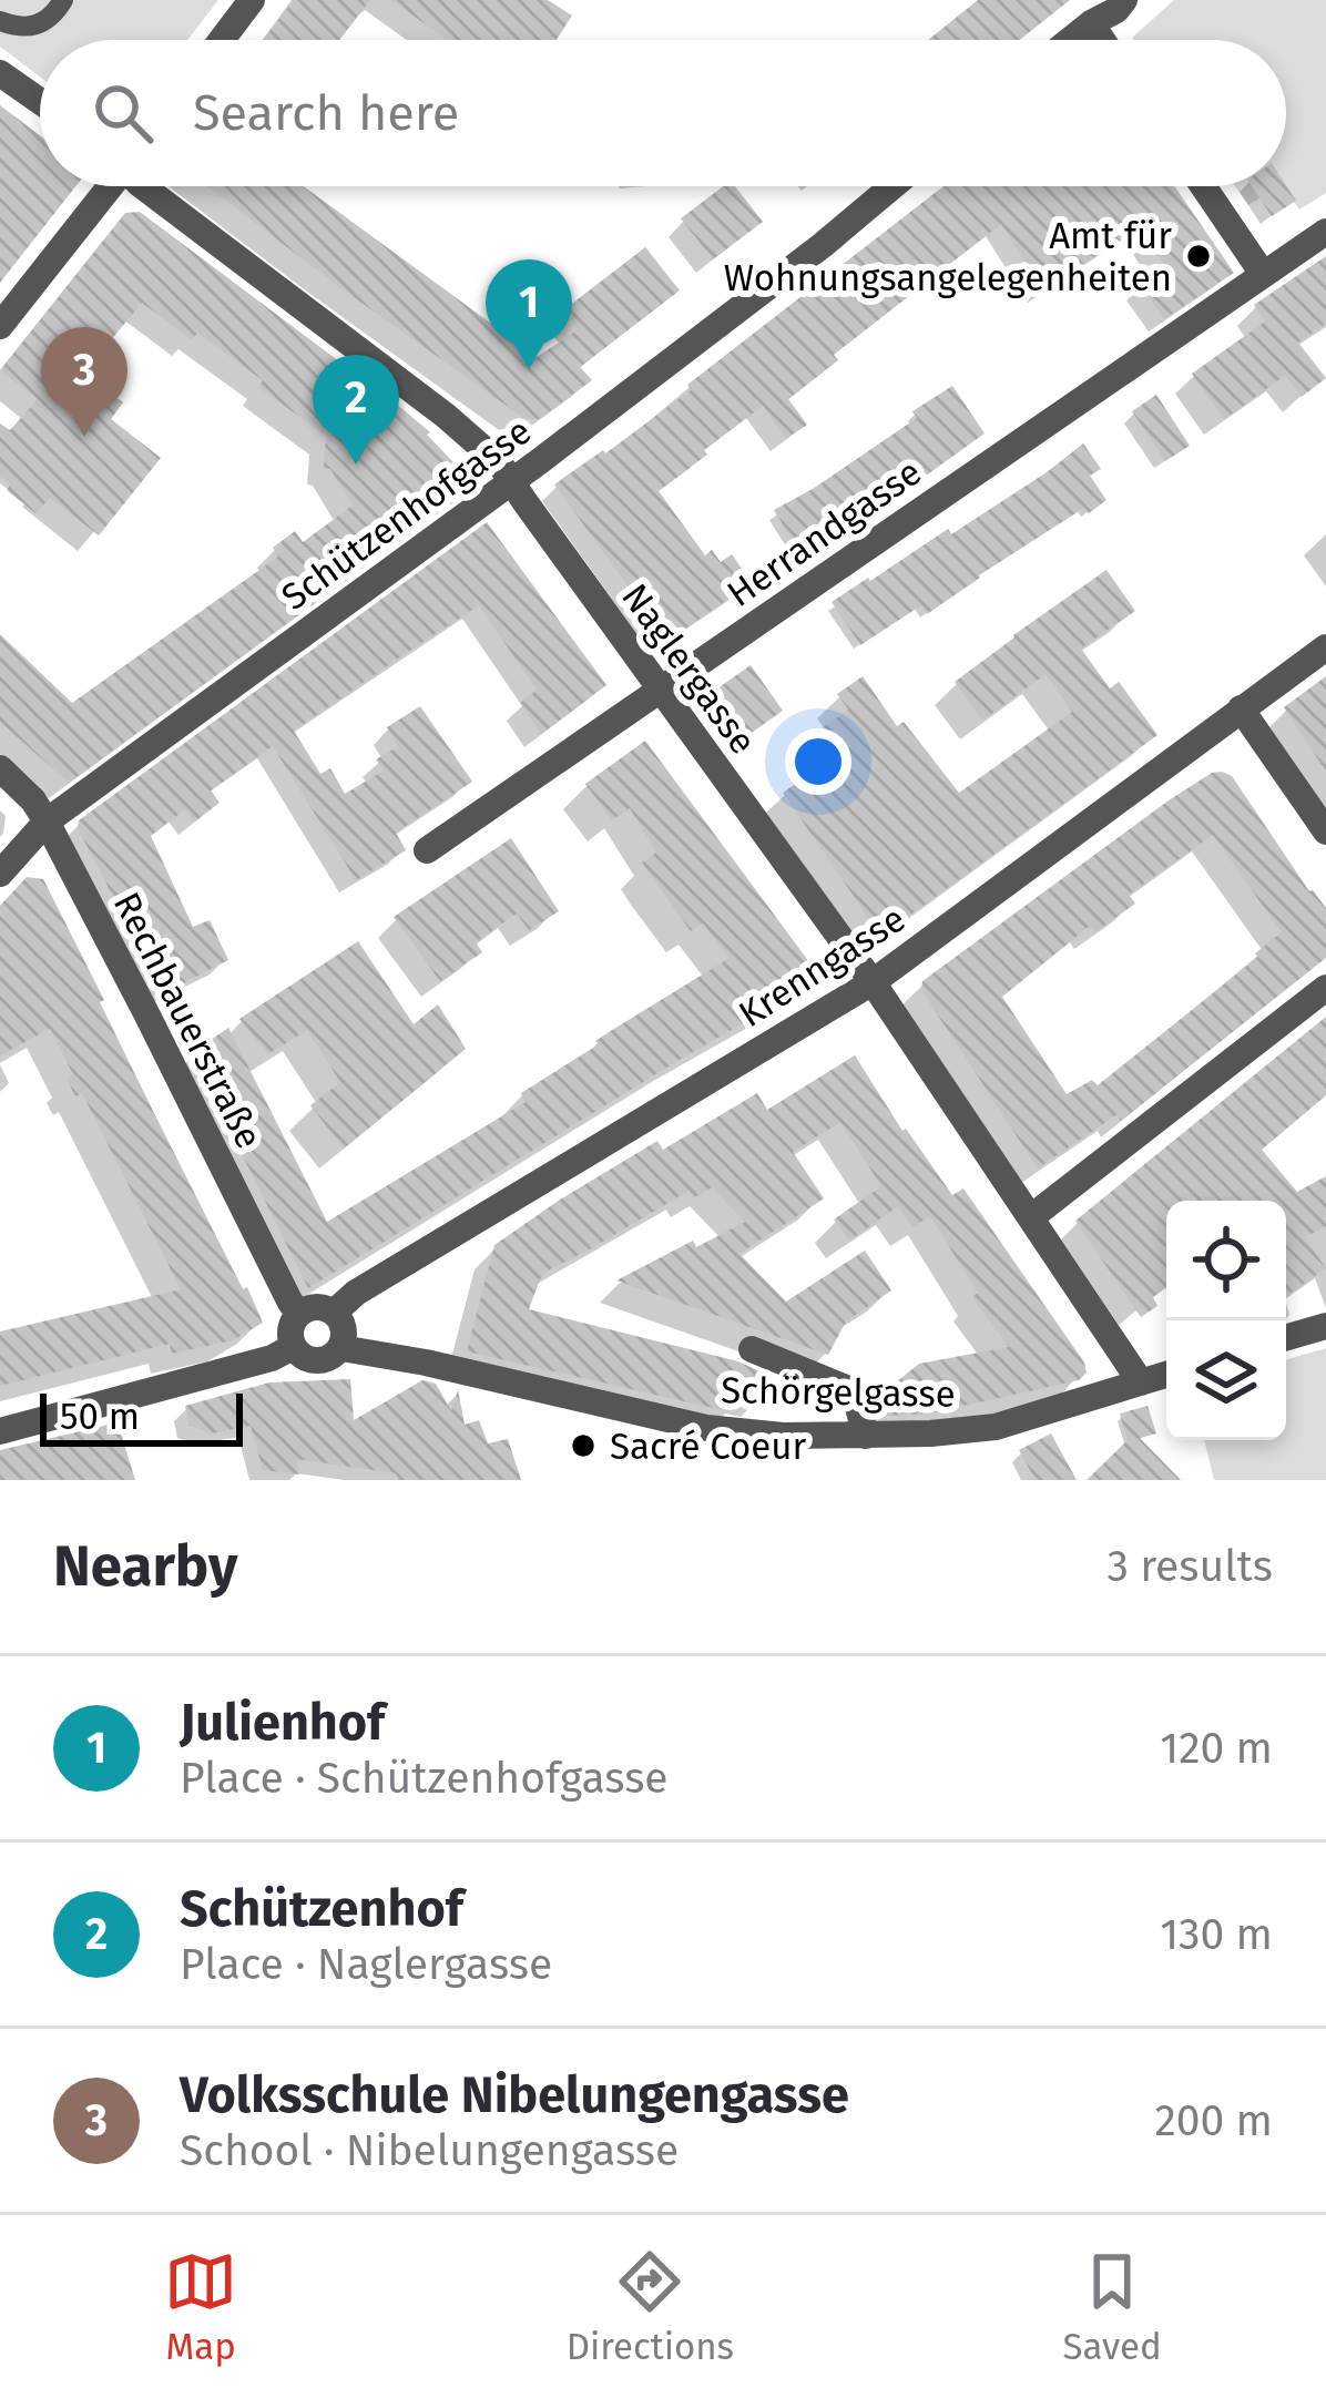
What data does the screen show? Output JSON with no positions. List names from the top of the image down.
{
  "streets": {
    "street": [
      "Schützenhofgasse",
      "Herrandgasse",
      "Naglergasse",
      "Krenngasse",
      "Rechbauerstraße",
      "Schörgelgasse"
    ]
  },
  "crossings": [
    ["Schützenhofgasse", "Naglergasse"],
    ["Schützenhofgasse", "Rechbauerstraße"],
    ["Herrandgasse", "Naglergasse"],
    ["Naglergasse", "Krenngasse"],
    ["Naglergasse", "Schörgelgasse"],
    ["Krenngasse", "Rechbauerstraße"],
    ["Krenngasse", "Schörgelgasse"],
    ["Rechbauerstraße", "Schörgelgasse"]
  ],
  "places": ["Amt für Wohnungsangelegenheiten", "Sacré Coeur"],
  "scale_bar": "50 m",
  "page": {
    "search": "Search here",
    "pins": ["1", "3", "2"],
    "scale": "50 m",
    "heading": ["Nearby", "3 results"],
    "list": [
      {
        "mark": "1",
        "name": "Julienhof",
        "note": "Place · Schützenhofgasse",
        "value": "120 m"
      },
      {
        "mark": "2",
        "name": "Schützenhof",
        "note": "Place · Naglergasse",
        "value": "130 m"
      },
      {
        "mark": "3",
        "name": "Volksschule Nibelungengasse",
        "note": "School · Nibelungengasse",
        "value": "200 m"
      }
    ],
    "nav": ["Map", "Directions", "Saved"]
  }
}
